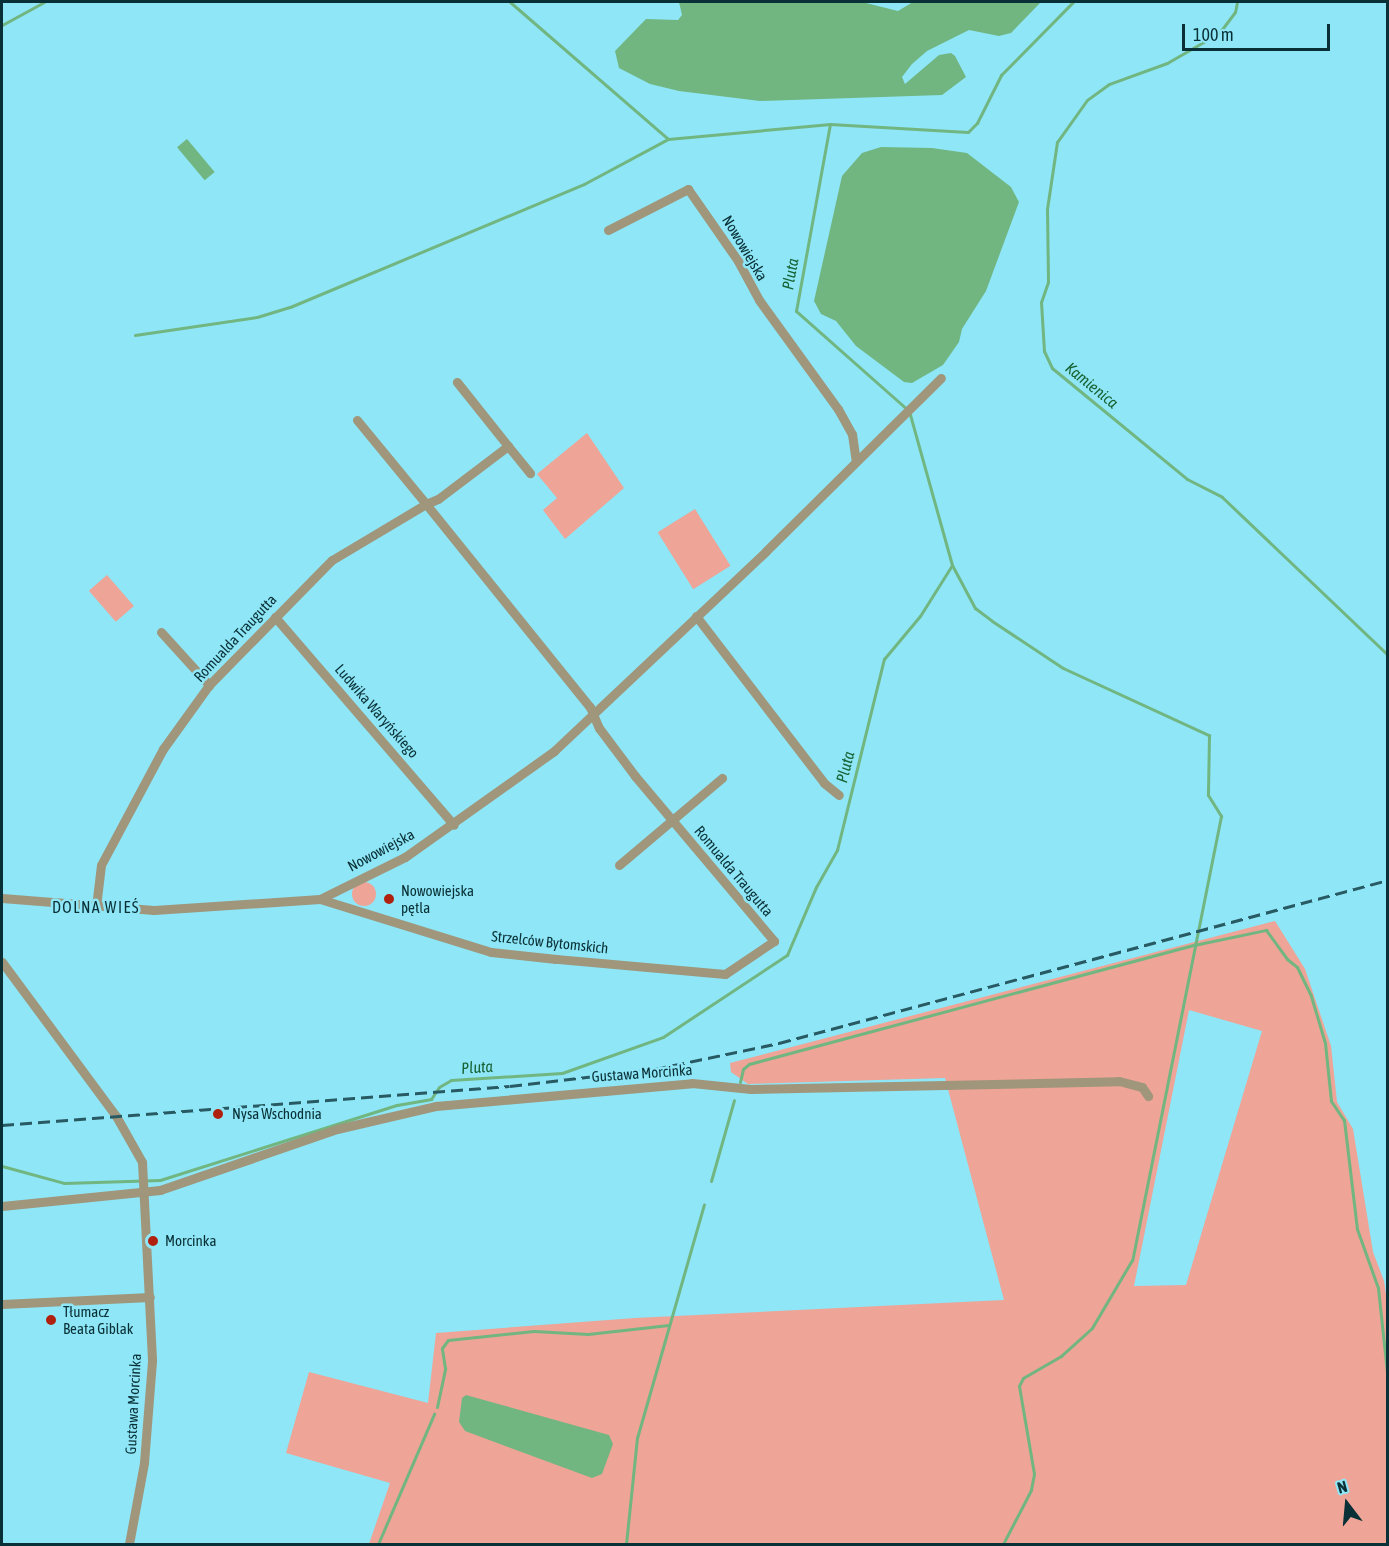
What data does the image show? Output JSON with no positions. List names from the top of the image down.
{
  "streets": {
    "street": [
      "Nowowiejska",
      "Romualda Traugutta",
      "Ludwika Waryńskiego",
      "Strzelców Bytomskich",
      "Gustawa Morcinka"
    ]
  },
  "crossings": [
    ["Nowowiejska", "Romualda Traugutta"],
    ["Nowowiejska", "Ludwika Waryńskiego"],
    ["Nowowiejska", "Strzelców Bytomskich"],
    ["Romualda Traugutta", "Ludwika Waryńskiego"],
    ["Romualda Traugutta", "Strzelców Bytomskich"]
  ],
  "districts": ["DOLNA WIEŚ"],
  "water": ["Pluta", "Kamienica"],
  "places": [
    "Nowowiejska pętla",
    "Nysa Wschodnia",
    "Morcinka",
    "Tłumacz Beata Giblak"
  ],
  "scale_bar": "100 m",
  "north": "top"
}
